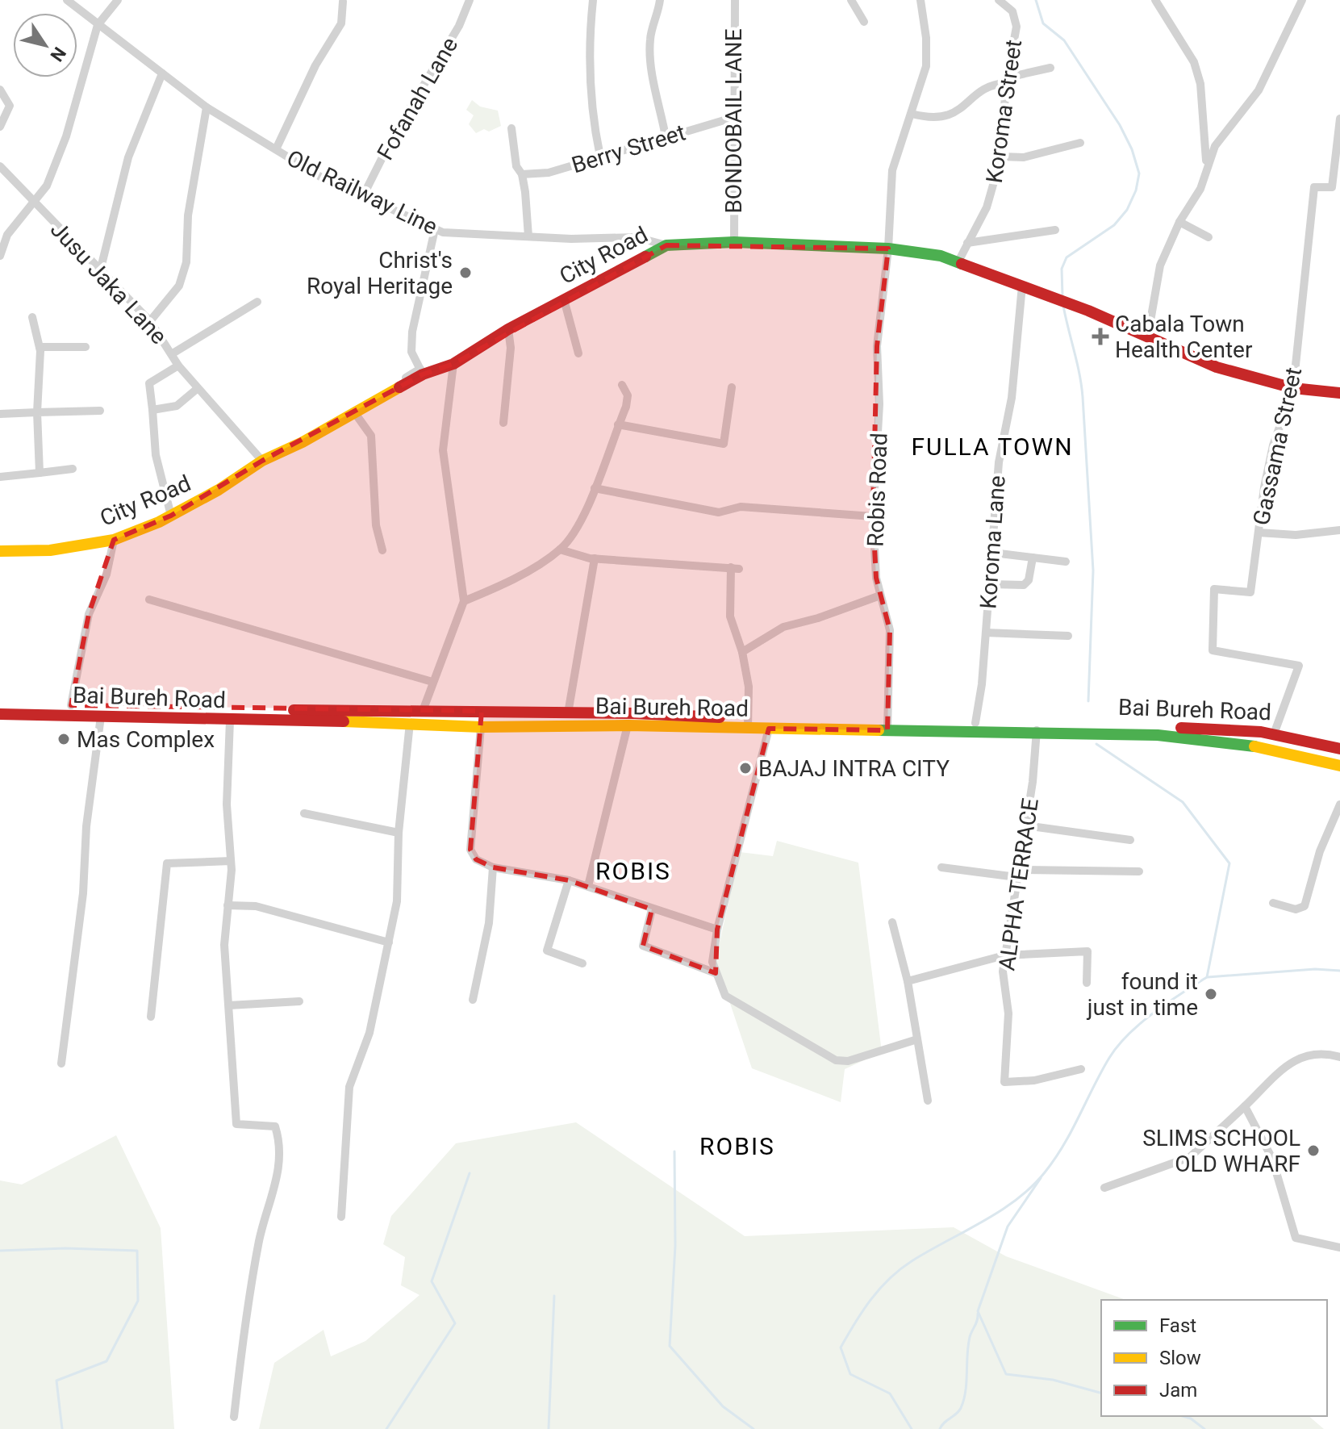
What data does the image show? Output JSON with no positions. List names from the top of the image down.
{
  "streets": {
    "main road": ["City Road", "Bai Bureh Road"],
    "street": [
      "Fofanah Lane",
      "Koroma Street",
      "BONDOBAIL LANE",
      "Berry Street",
      "Old Railway Line",
      "Jusu Jaka Lane",
      "Gassama Street",
      "Robis Road",
      "Koroma Lane",
      "ALPHA TERRACE"
    ]
  },
  "crossings": [
    ["Fofanah Lane", "Old Railway Line"],
    ["Koroma Street", "City Road"],
    ["BONDOBAIL LANE", "Berry Street"],
    ["BONDOBAIL LANE", "City Road"],
    ["Old Railway Line", "City Road"],
    ["City Road", "Jusu Jaka Lane"],
    ["City Road", "Gassama Street"],
    ["City Road", "Robis Road"],
    ["City Road", "Koroma Lane"],
    ["Gassama Street", "Bai Bureh Road"],
    ["Robis Road", "Bai Bureh Road"],
    ["Koroma Lane", "Bai Bureh Road"],
    ["Bai Bureh Road", "ALPHA TERRACE"]
  ],
  "districts": ["FULLA TOWN", "ROBIS", "ROBIS"],
  "places": {
    "other": [
      "Christ's Royal Heritage",
      "Mas Complex",
      "BAJAJ INTRA CITY",
      "found it just in time",
      "SLIMS SCHOOL OLD WHARF"
    ],
    "health": ["Cabala Town Health Center"]
  },
  "legend": ["Fast", "Slow", "Jam"],
  "north": "bottom right"
}
